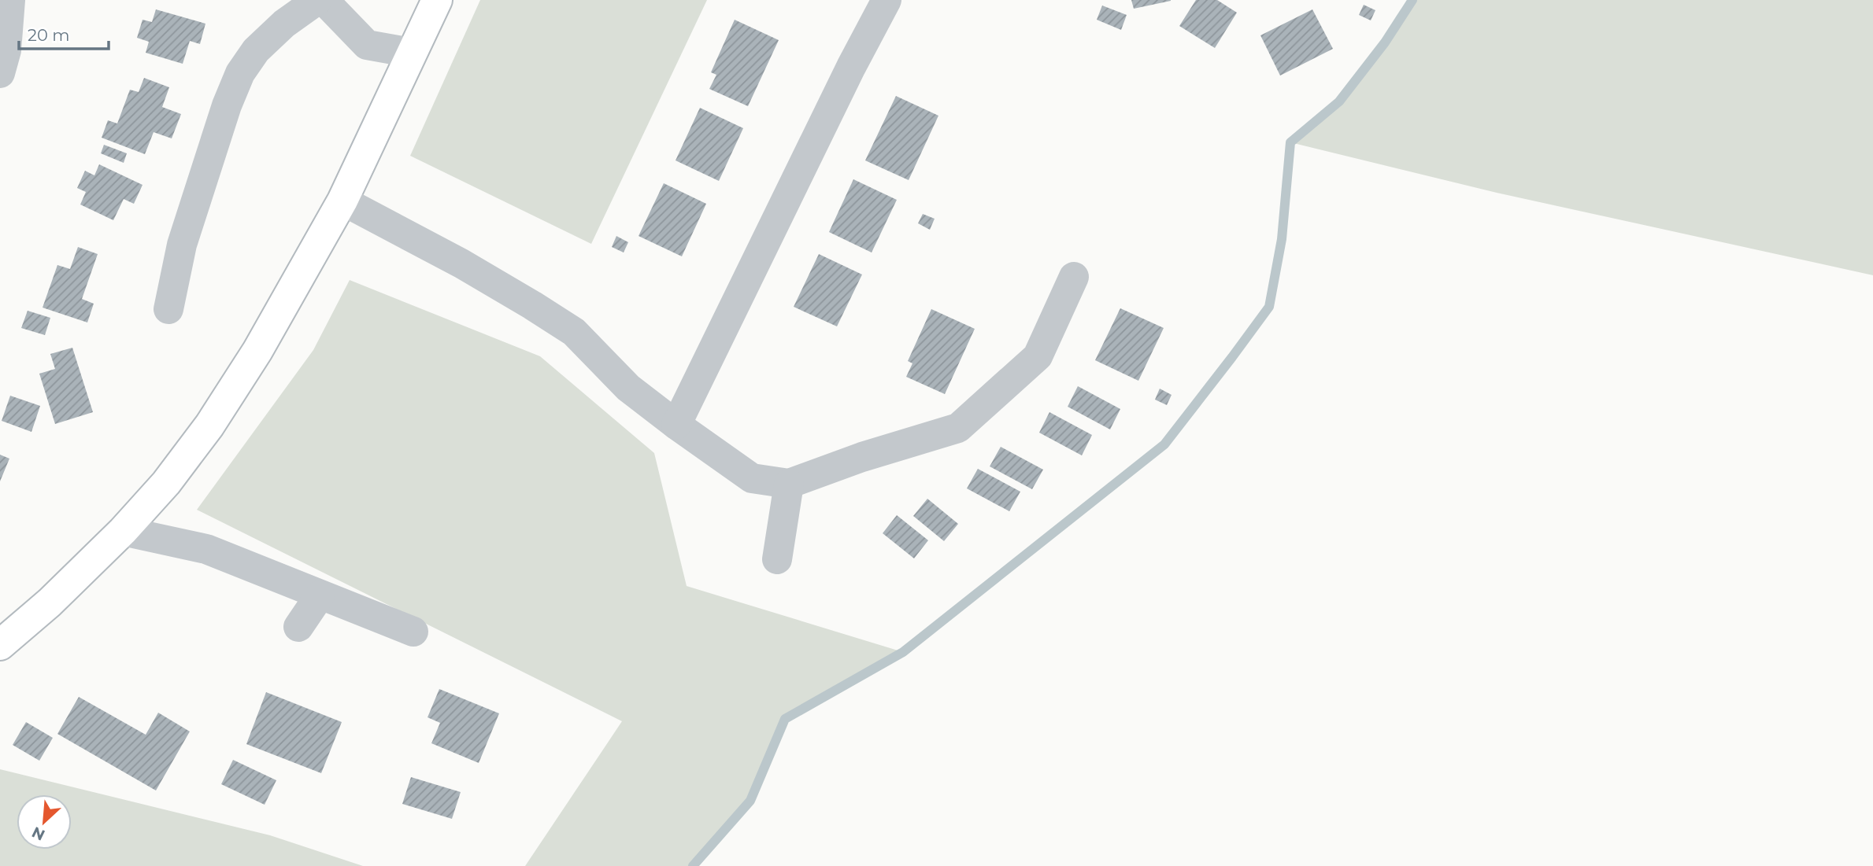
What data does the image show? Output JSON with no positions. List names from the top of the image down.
{
  "scale_bar": "20 m",
  "north": "bottom left"
}
